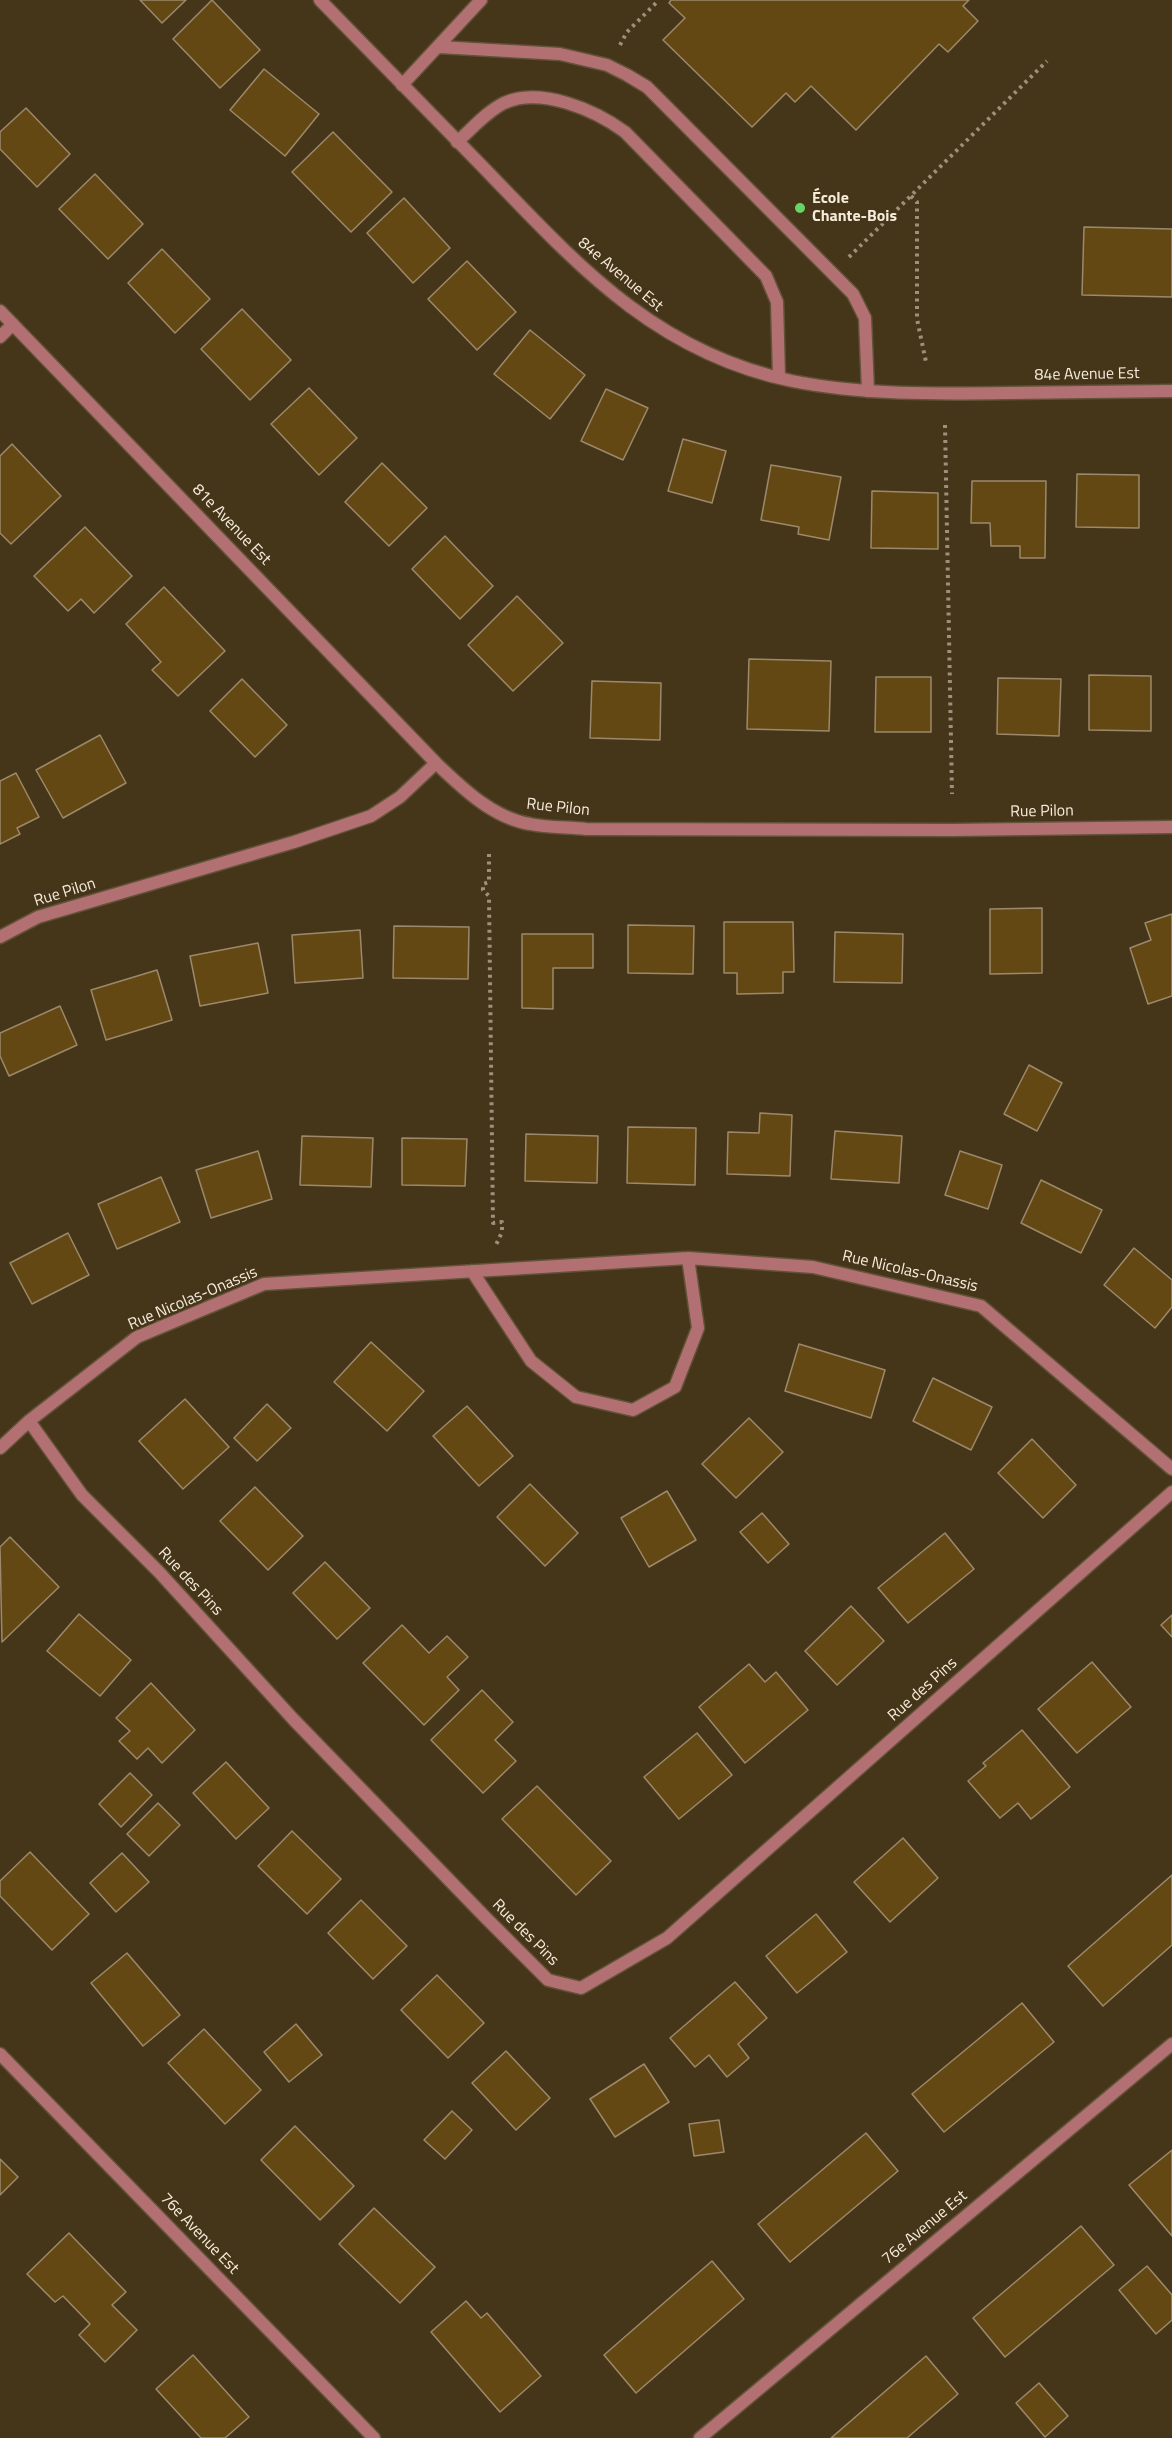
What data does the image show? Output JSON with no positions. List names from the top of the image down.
{
  "streets": {
    "street": [
      "84e Avenue Est",
      "81e Avenue Est",
      "Rue Pilon",
      "Rue Nicolas-Onassis",
      "Rue des Pins",
      "76e Avenue Est"
    ]
  },
  "crossings": [
    ["81e Avenue Est", "Rue Pilon"],
    ["Rue Nicolas-Onassis", "Rue des Pins"]
  ],
  "places": ["École Chante-Bois"]
}
